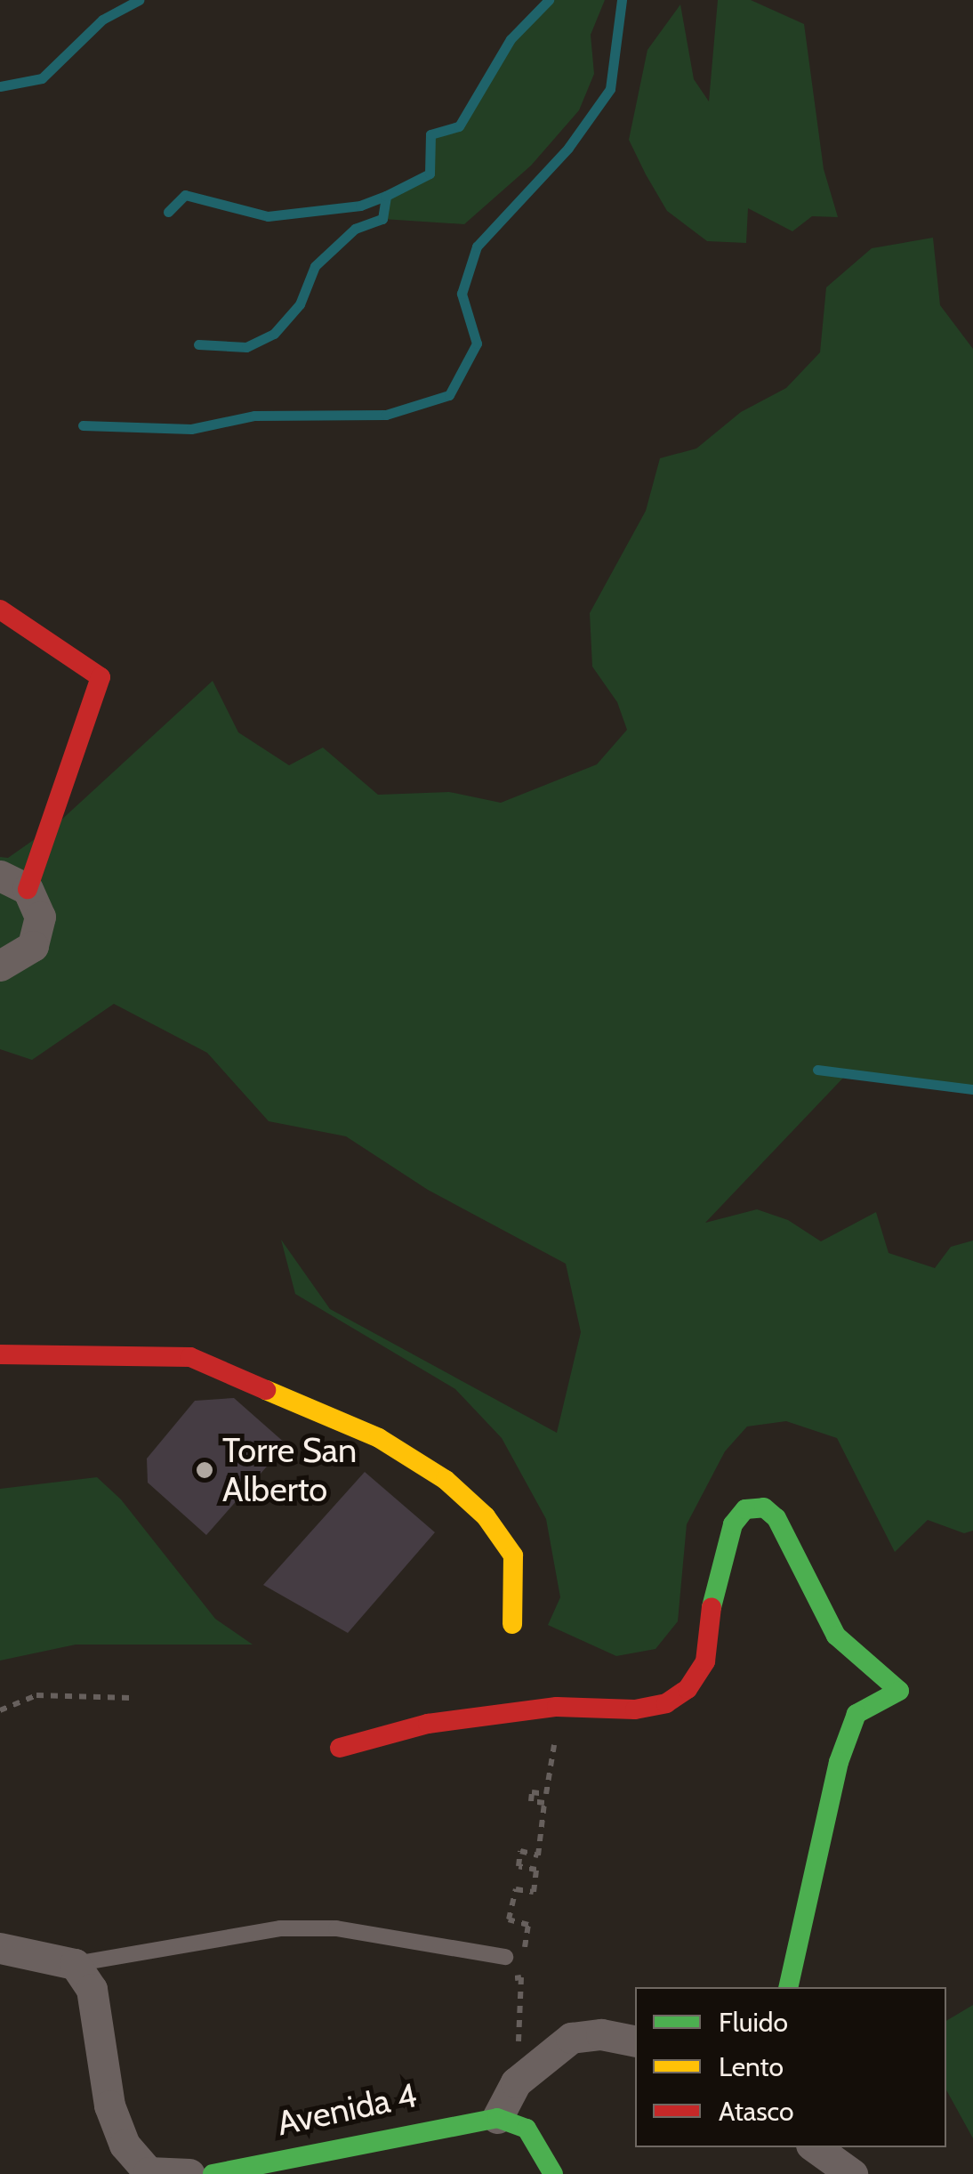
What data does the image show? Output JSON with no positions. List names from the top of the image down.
{
  "streets": {
    "street": ["Avenida 4"]
  },
  "places": ["Torre San Alberto"],
  "legend": ["Fluido", "Lento", "Atasco"]
}
